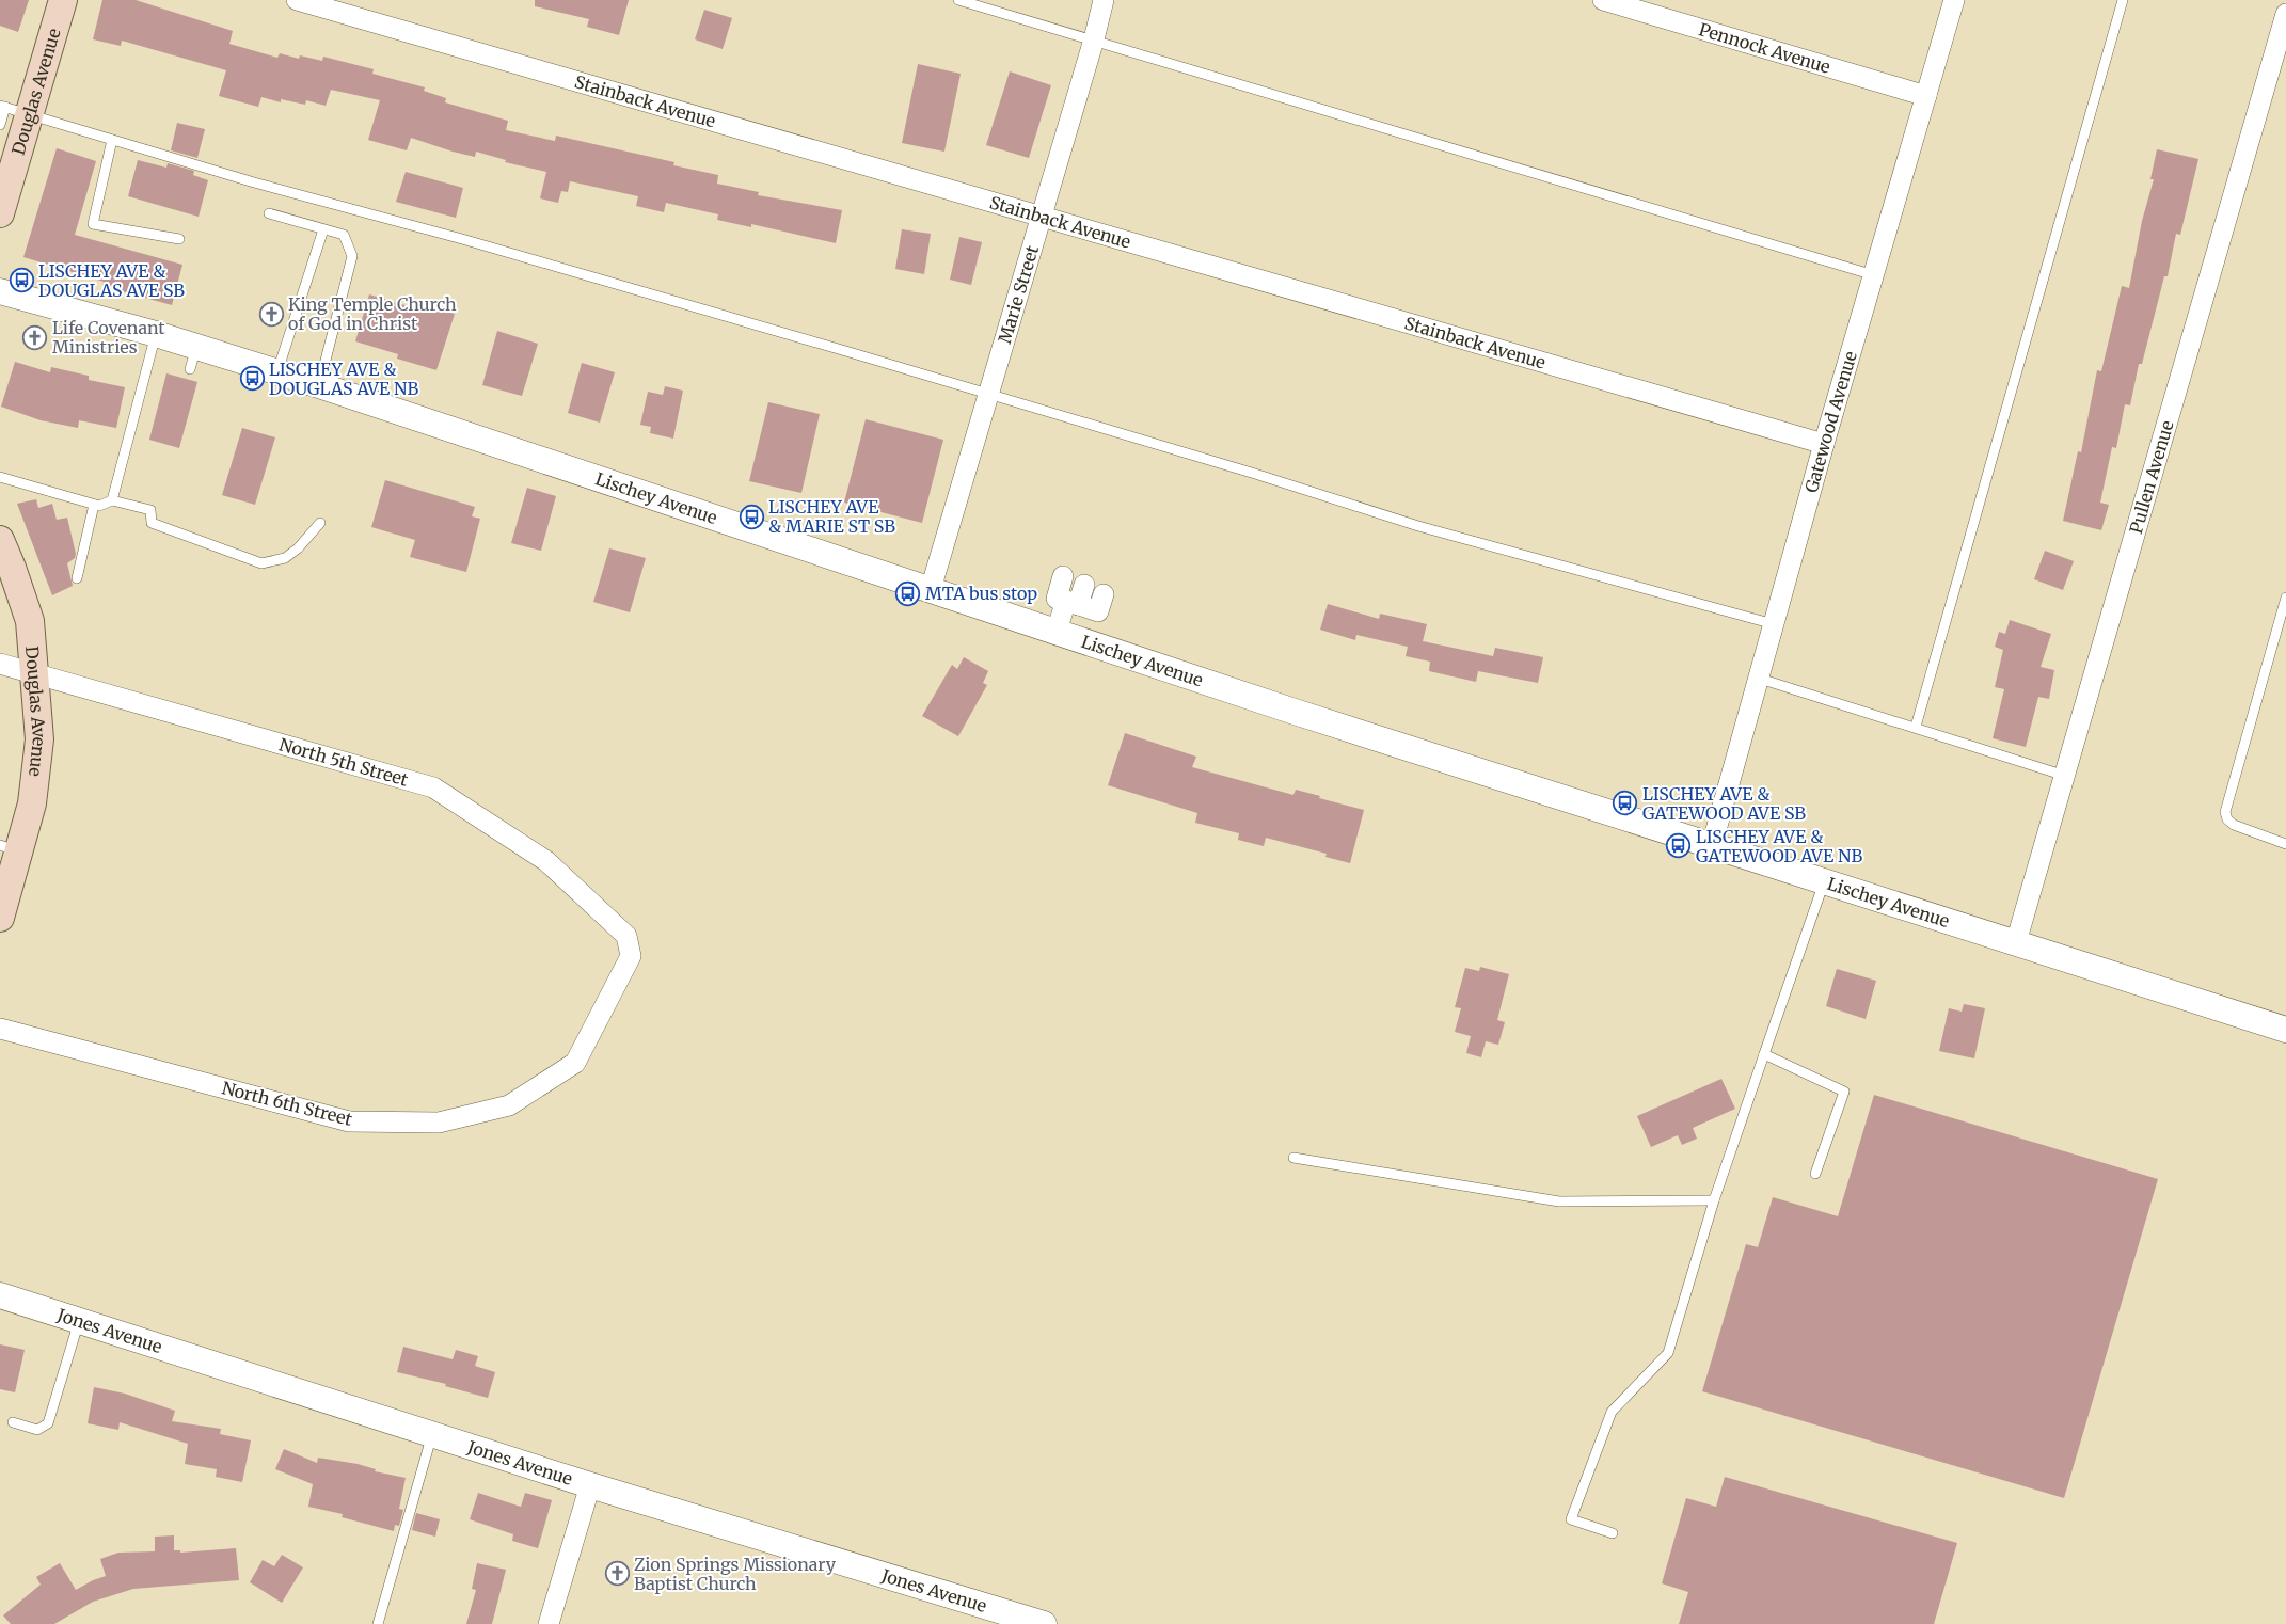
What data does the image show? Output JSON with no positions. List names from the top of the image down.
{
  "streets": {
    "main road": ["Douglas Avenue"],
    "street": [
      "Pennock Avenue",
      "Stainback Avenue",
      "Marie Street",
      "Gatewood Avenue",
      "Pullen Avenue",
      "Lischey Avenue",
      "North 5th Street",
      "North 6th Street",
      "Jones Avenue"
    ]
  },
  "crossings": [
    ["Pennock Avenue", "Gatewood Avenue"],
    ["Douglas Avenue", "North 5th Street"],
    ["Stainback Avenue", "Marie Street"],
    ["Stainback Avenue", "Gatewood Avenue"],
    ["Marie Street", "Lischey Avenue"],
    ["Gatewood Avenue", "Lischey Avenue"],
    ["Pullen Avenue", "Lischey Avenue"],
    ["North 5th Street", "North 6th Street"]
  ],
  "places": {
    "bus stop": [
      "LISCHEY AVE & DOUGLAS AVE SB",
      "LISCHEY AVE & DOUGLAS AVE NB",
      "LISCHEY AVE & MARIE ST SB",
      "MTA bus stop",
      "LISCHEY AVE & GATEWOOD AVE SB",
      "LISCHEY AVE & GATEWOOD AVE NB"
    ],
    "church": ["King Temple Church of God in Christ", "Life Covenant Ministries", "Zion Springs Missionary Baptist Church"]
  }
}
